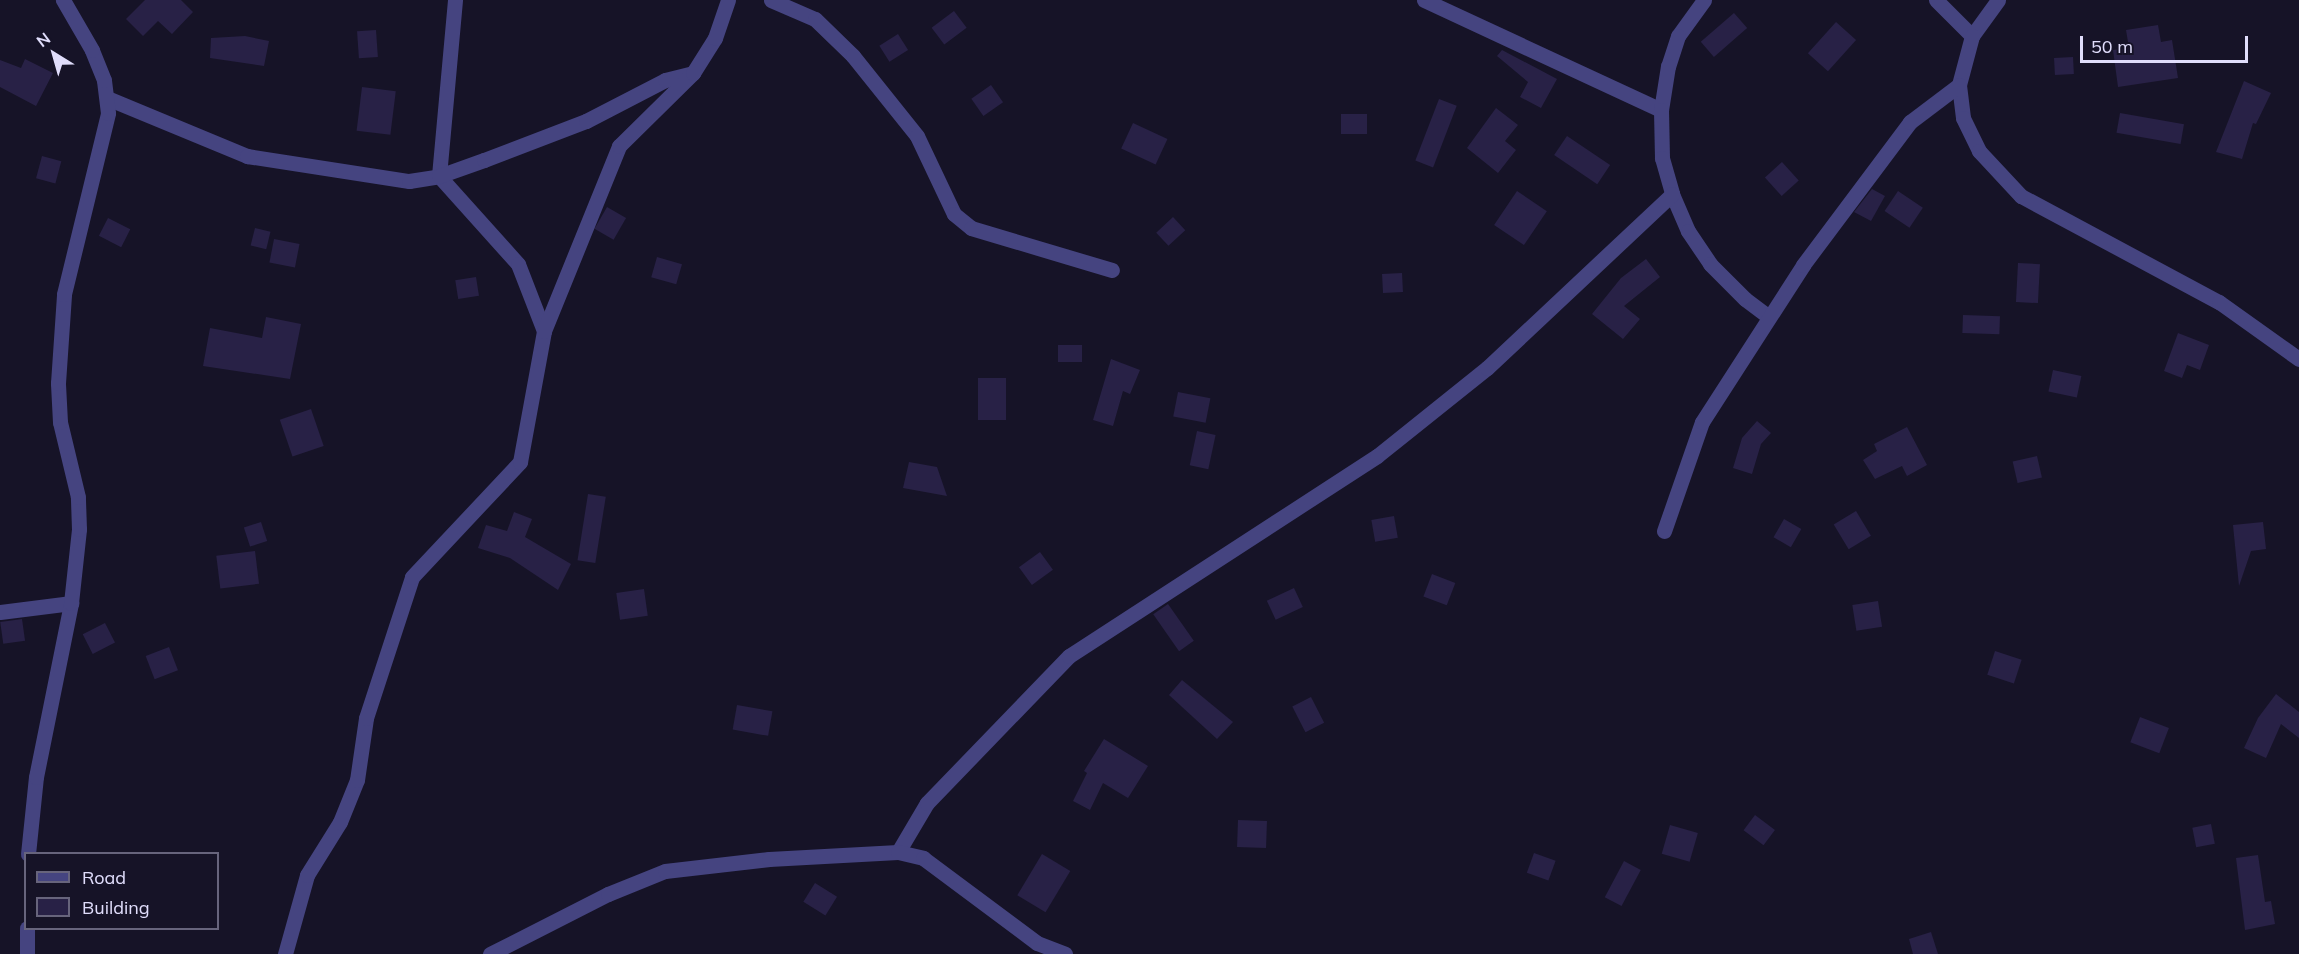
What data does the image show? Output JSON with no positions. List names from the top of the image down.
{
  "legend": ["Road", "Building"],
  "scale_bar": "50 m",
  "north": "top left"
}
